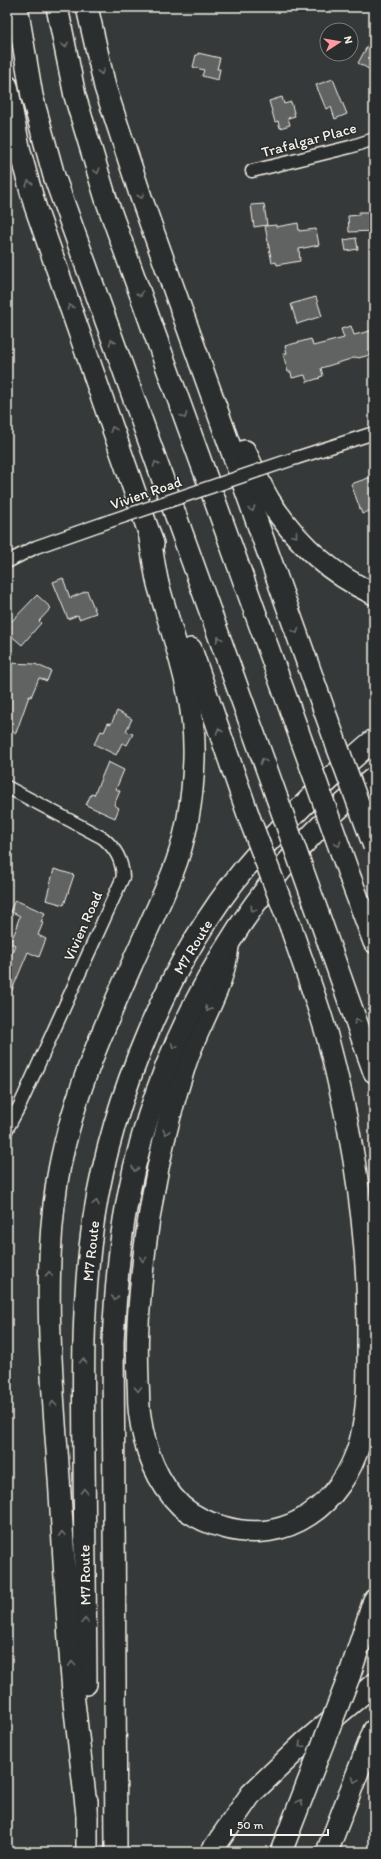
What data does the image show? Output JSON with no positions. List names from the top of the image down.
{
  "streets": {
    "highway": ["M7 Route"],
    "street": ["Trafalgar Place", "Vivien Road"]
  },
  "scale_bar": "50 m",
  "north": "right"
}
